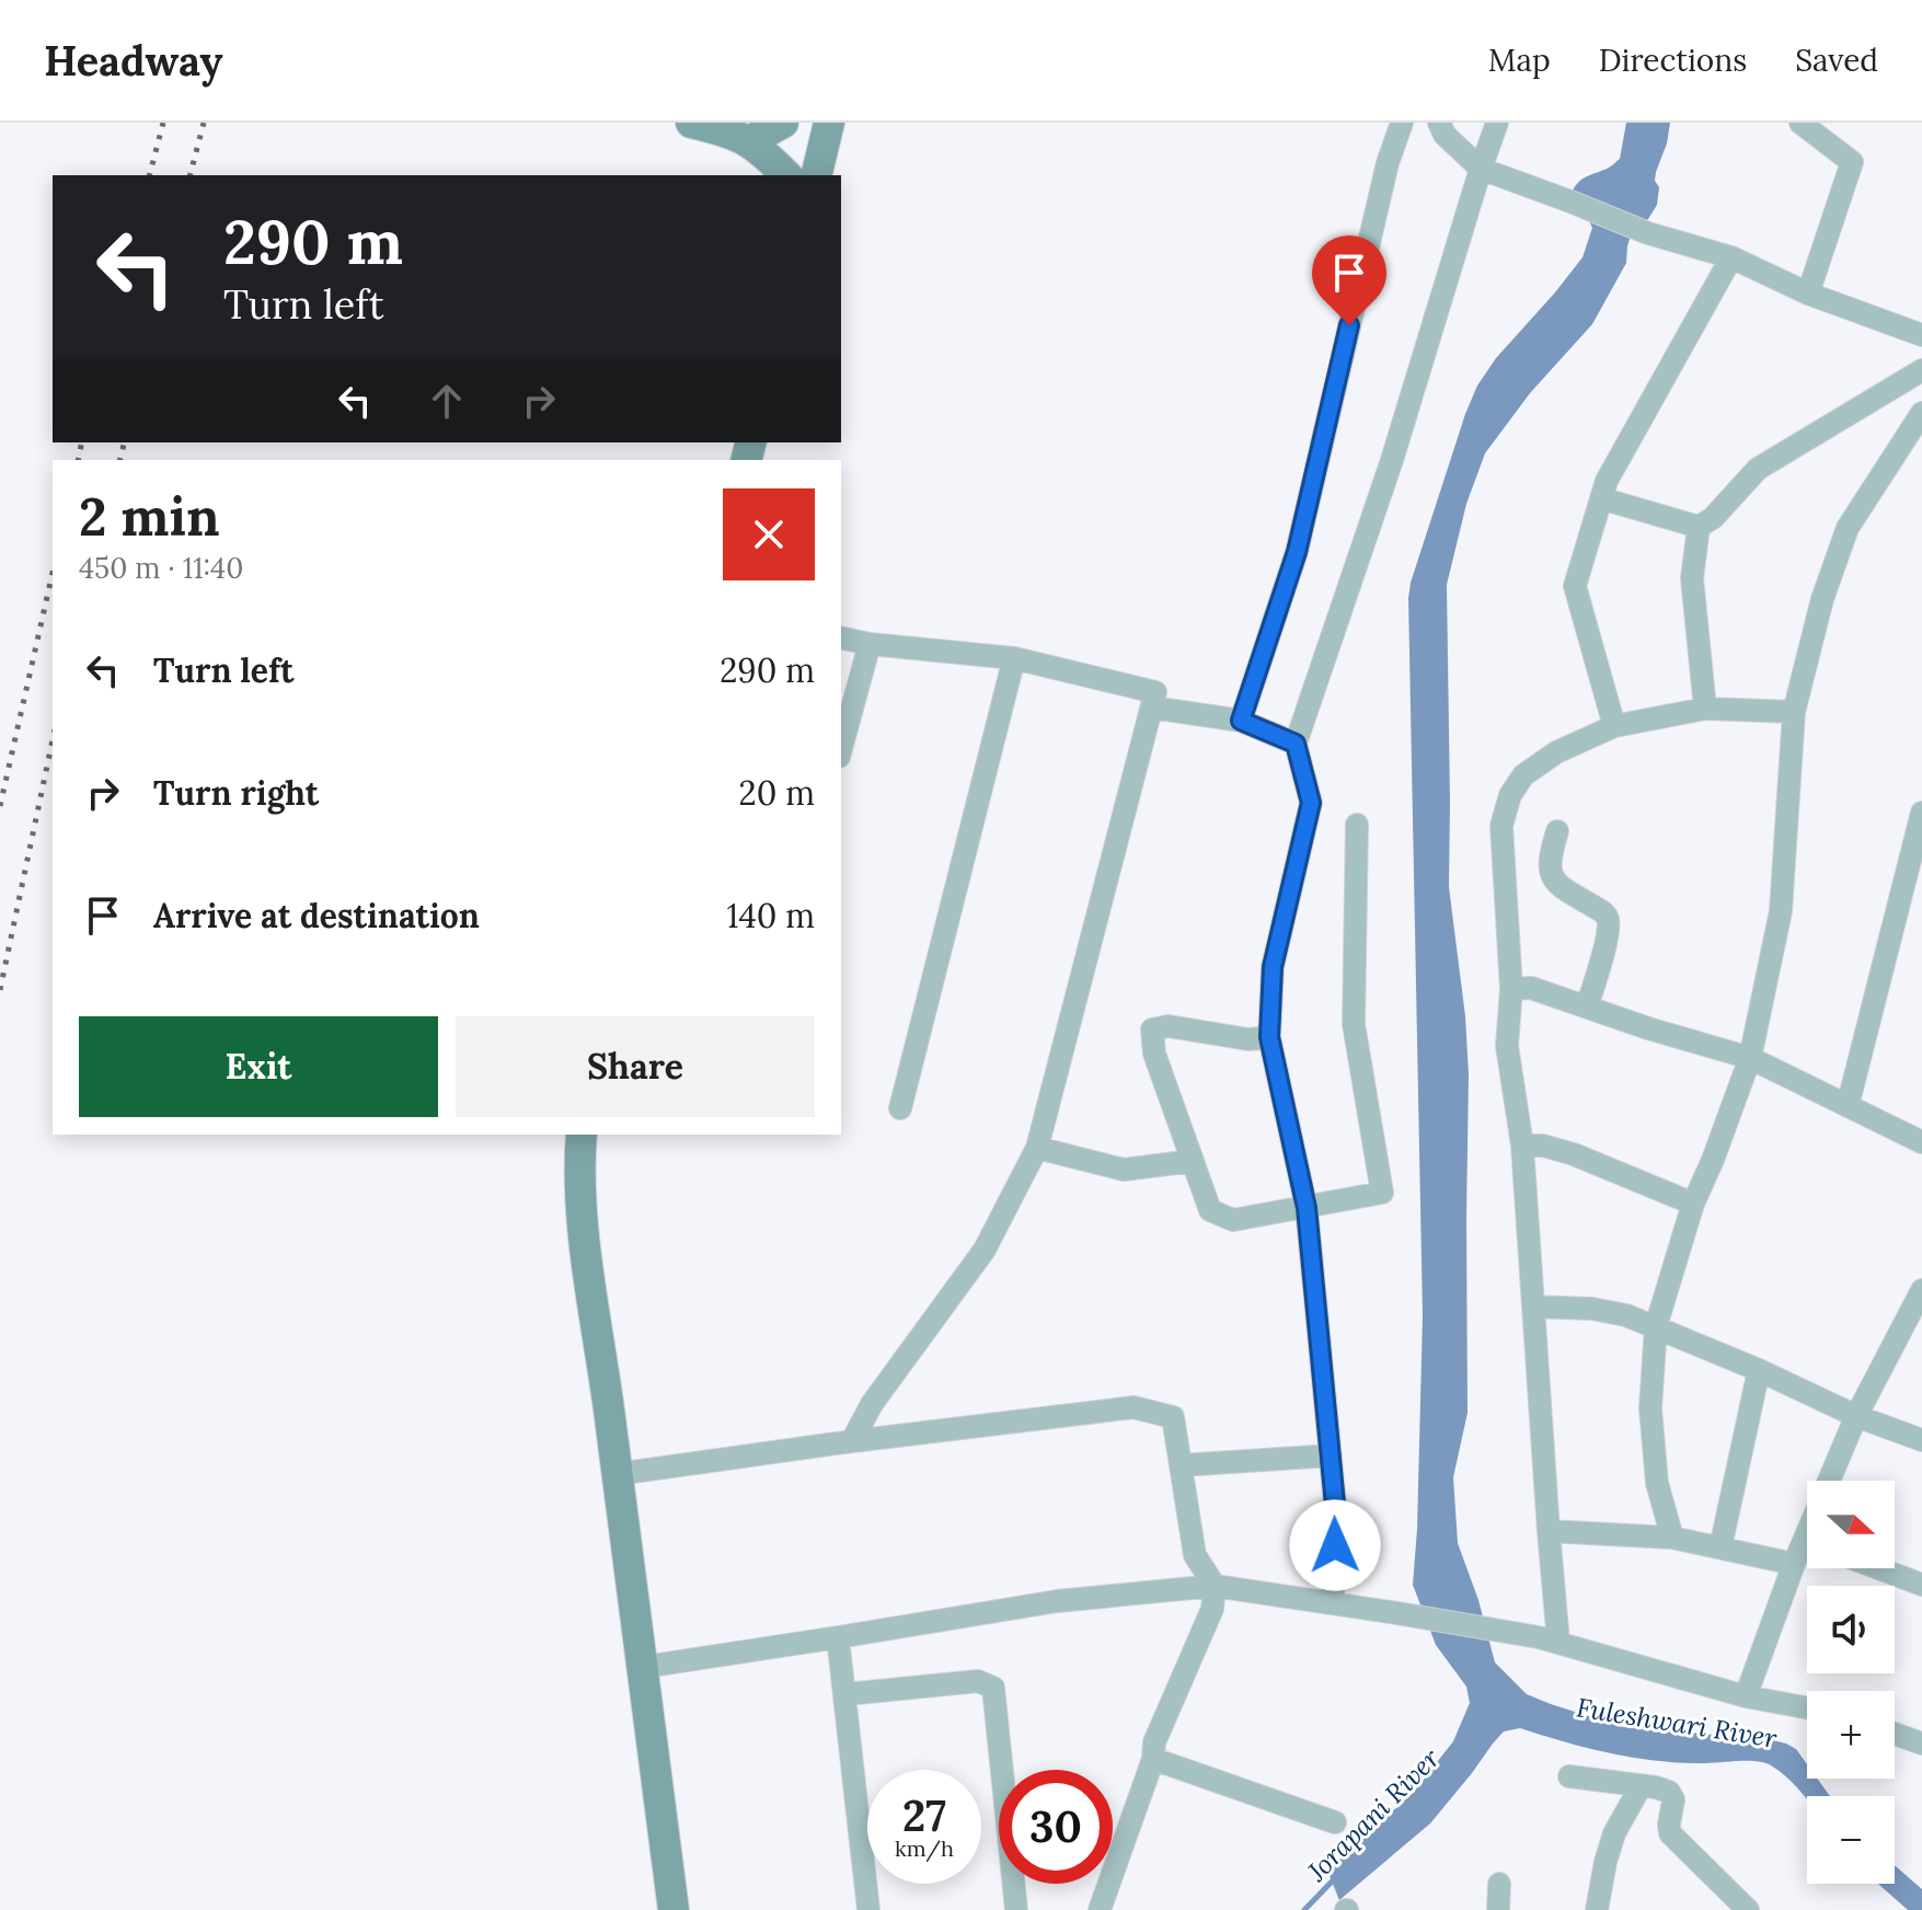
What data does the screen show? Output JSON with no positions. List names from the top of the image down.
{
  "water": ["Fuleshwari River", "Jorapani River"],
  "north": "right",
  "page": {
    "header": "Headway",
    "nav": ["Map", "Directions", "Saved"],
    "turn": ["290 m", "Turn left"],
    "heading": ["2 min", "450 m · 11:40"],
    "list": [
      {
        "name": "Turn left",
        "value": "290 m"
      },
      {
        "name": "Turn right",
        "value": "20 m"
      },
      {
        "name": "Arrive at destination",
        "value": "140 m"
      }
    ],
    "buttons": ["Exit", "Share"],
    "map_buttons": ["+", "−"],
    "speed": "27 km/h",
    "limit": "30"
  }
}
